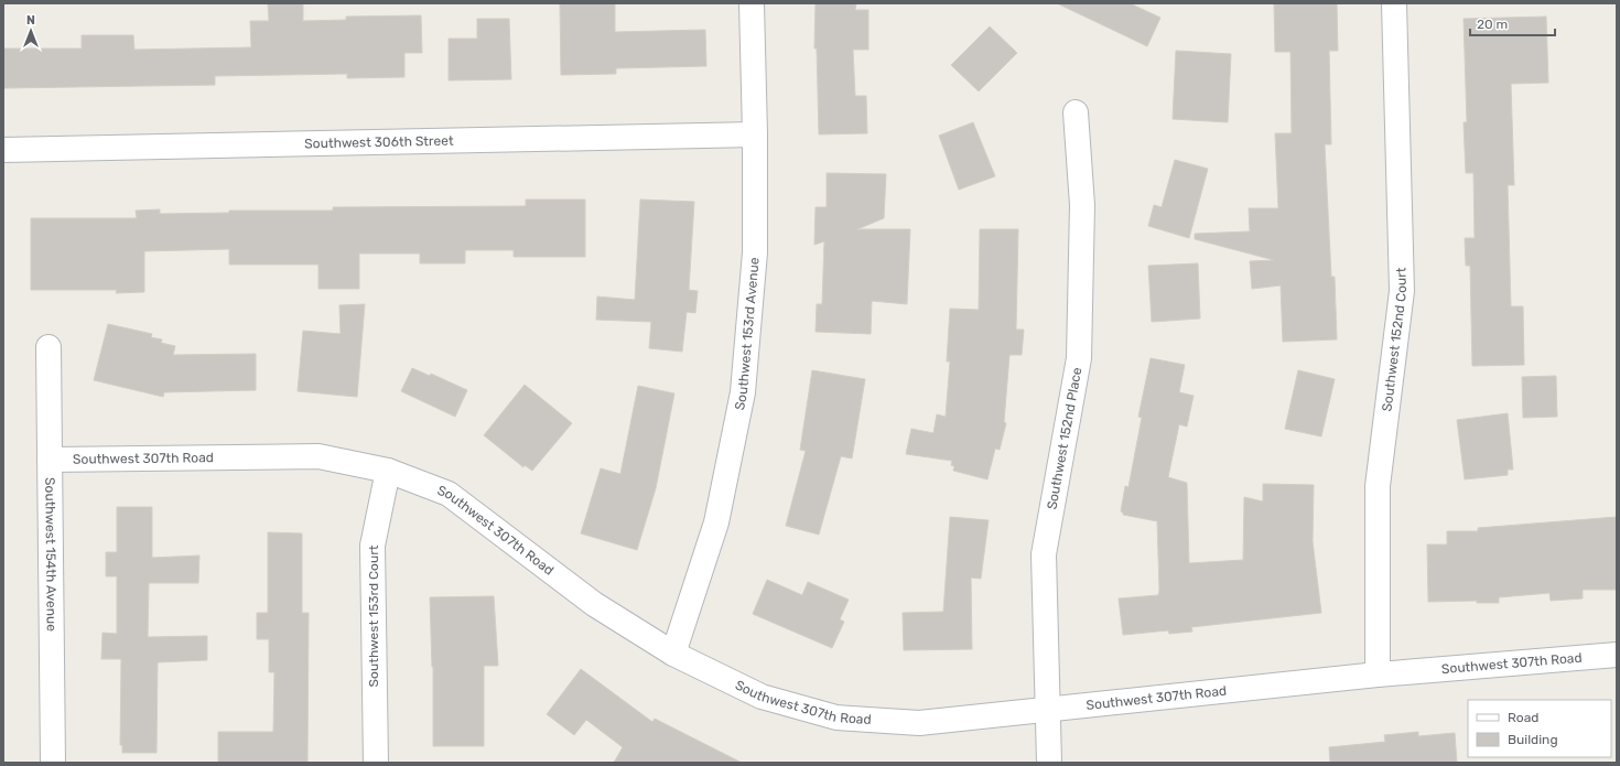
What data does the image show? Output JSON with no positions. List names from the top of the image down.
{
  "streets": {
    "street": [
      "Southwest 306th Street",
      "Southwest 153rd Avenue",
      "Southwest 152nd Court",
      "Southwest 152nd Place",
      "Southwest 307th Road",
      "Southwest 154th Avenue",
      "Southwest 153rd Court"
    ]
  },
  "crossings": [
    ["Southwest 306th Street", "Southwest 153rd Avenue"],
    ["Southwest 153rd Avenue", "Southwest 307th Road"],
    ["Southwest 152nd Court", "Southwest 307th Road"],
    ["Southwest 152nd Place", "Southwest 307th Road"],
    ["Southwest 307th Road", "Southwest 154th Avenue"],
    ["Southwest 307th Road", "Southwest 153rd Court"]
  ],
  "legend": ["Road", "Building"],
  "scale_bar": "20 m",
  "north": "top"
}
